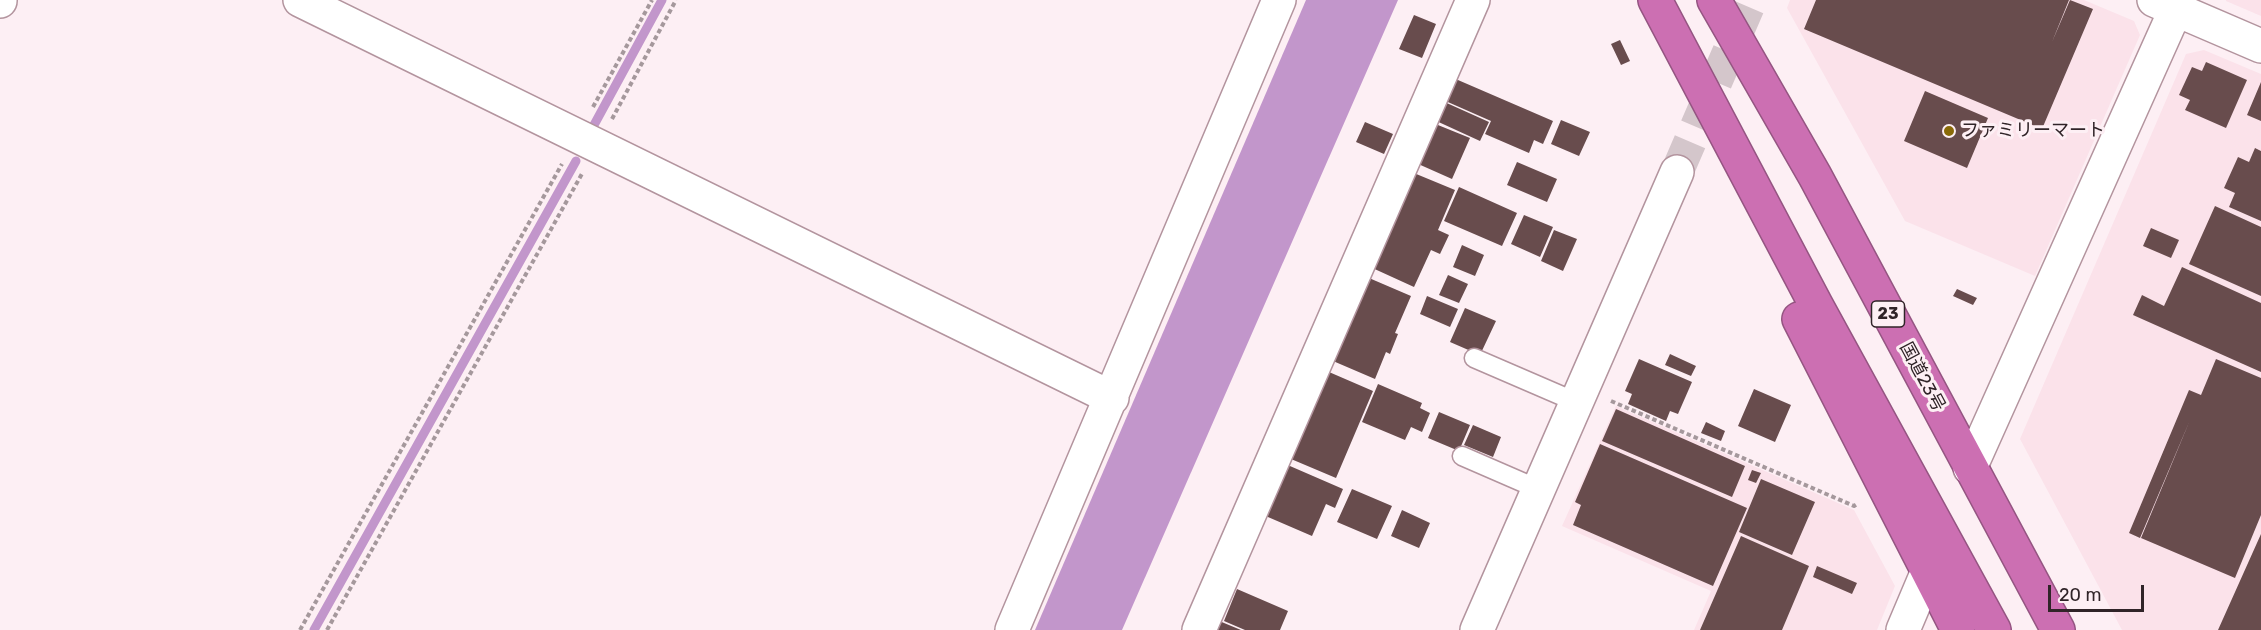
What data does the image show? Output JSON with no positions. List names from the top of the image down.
{
  "streets": {
    "highway": ["23", "国道23号"]
  },
  "places": ["ファミリーマート"],
  "scale_bar": "20 m"
}
